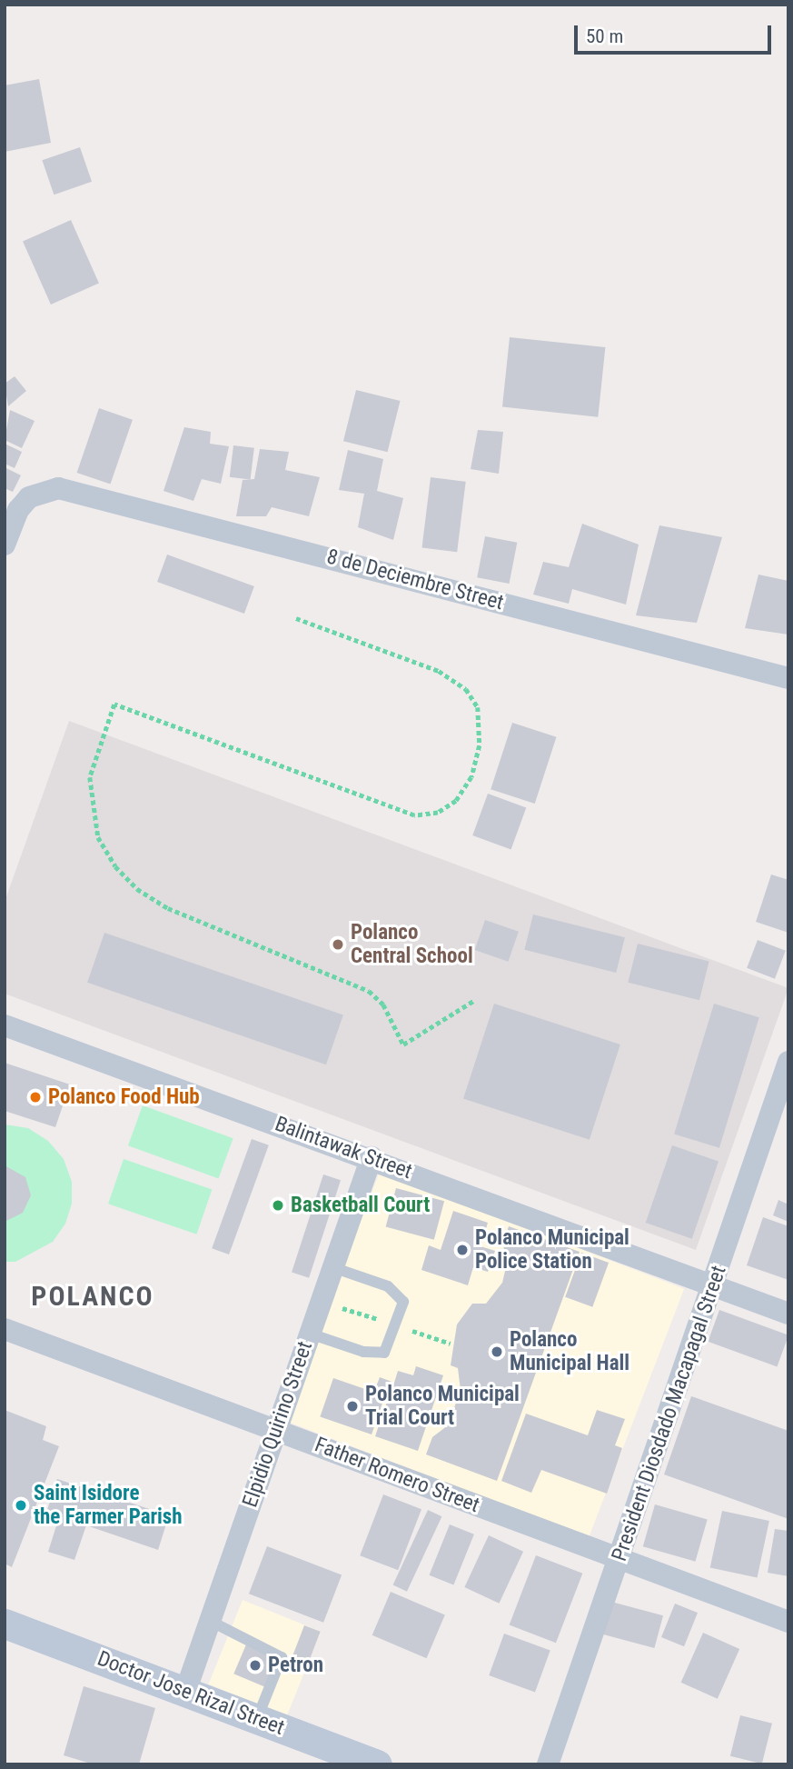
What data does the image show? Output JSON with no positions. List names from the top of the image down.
{
  "streets": {
    "main road": ["Doctor Jose Rizal Street"],
    "street": [
      "8 de Deciembre Street",
      "Balintawak Street",
      "President Diosdado Macapagal Street",
      "Elpidio Quirino Street",
      "Father Romero Street"
    ]
  },
  "crossings": [
    ["Balintawak Street", "President Diosdado Macapagal Street"],
    ["Balintawak Street", "Elpidio Quirino Street"],
    ["President Diosdado Macapagal Street", "Father Romero Street"],
    ["Elpidio Quirino Street", "Father Romero Street"],
    ["Elpidio Quirino Street", "Doctor Jose Rizal Street"]
  ],
  "districts": ["POLANCO"],
  "places": [
    "Polanco Central School",
    "Polanco Food Hub",
    "Basketball Court",
    "Polanco Municipal Police Station",
    "Polanco Municipal Hall",
    "Polanco Municipal Trial Court",
    "Saint Isidore the Farmer Parish",
    "Petron"
  ],
  "scale_bar": "50 m"
}
